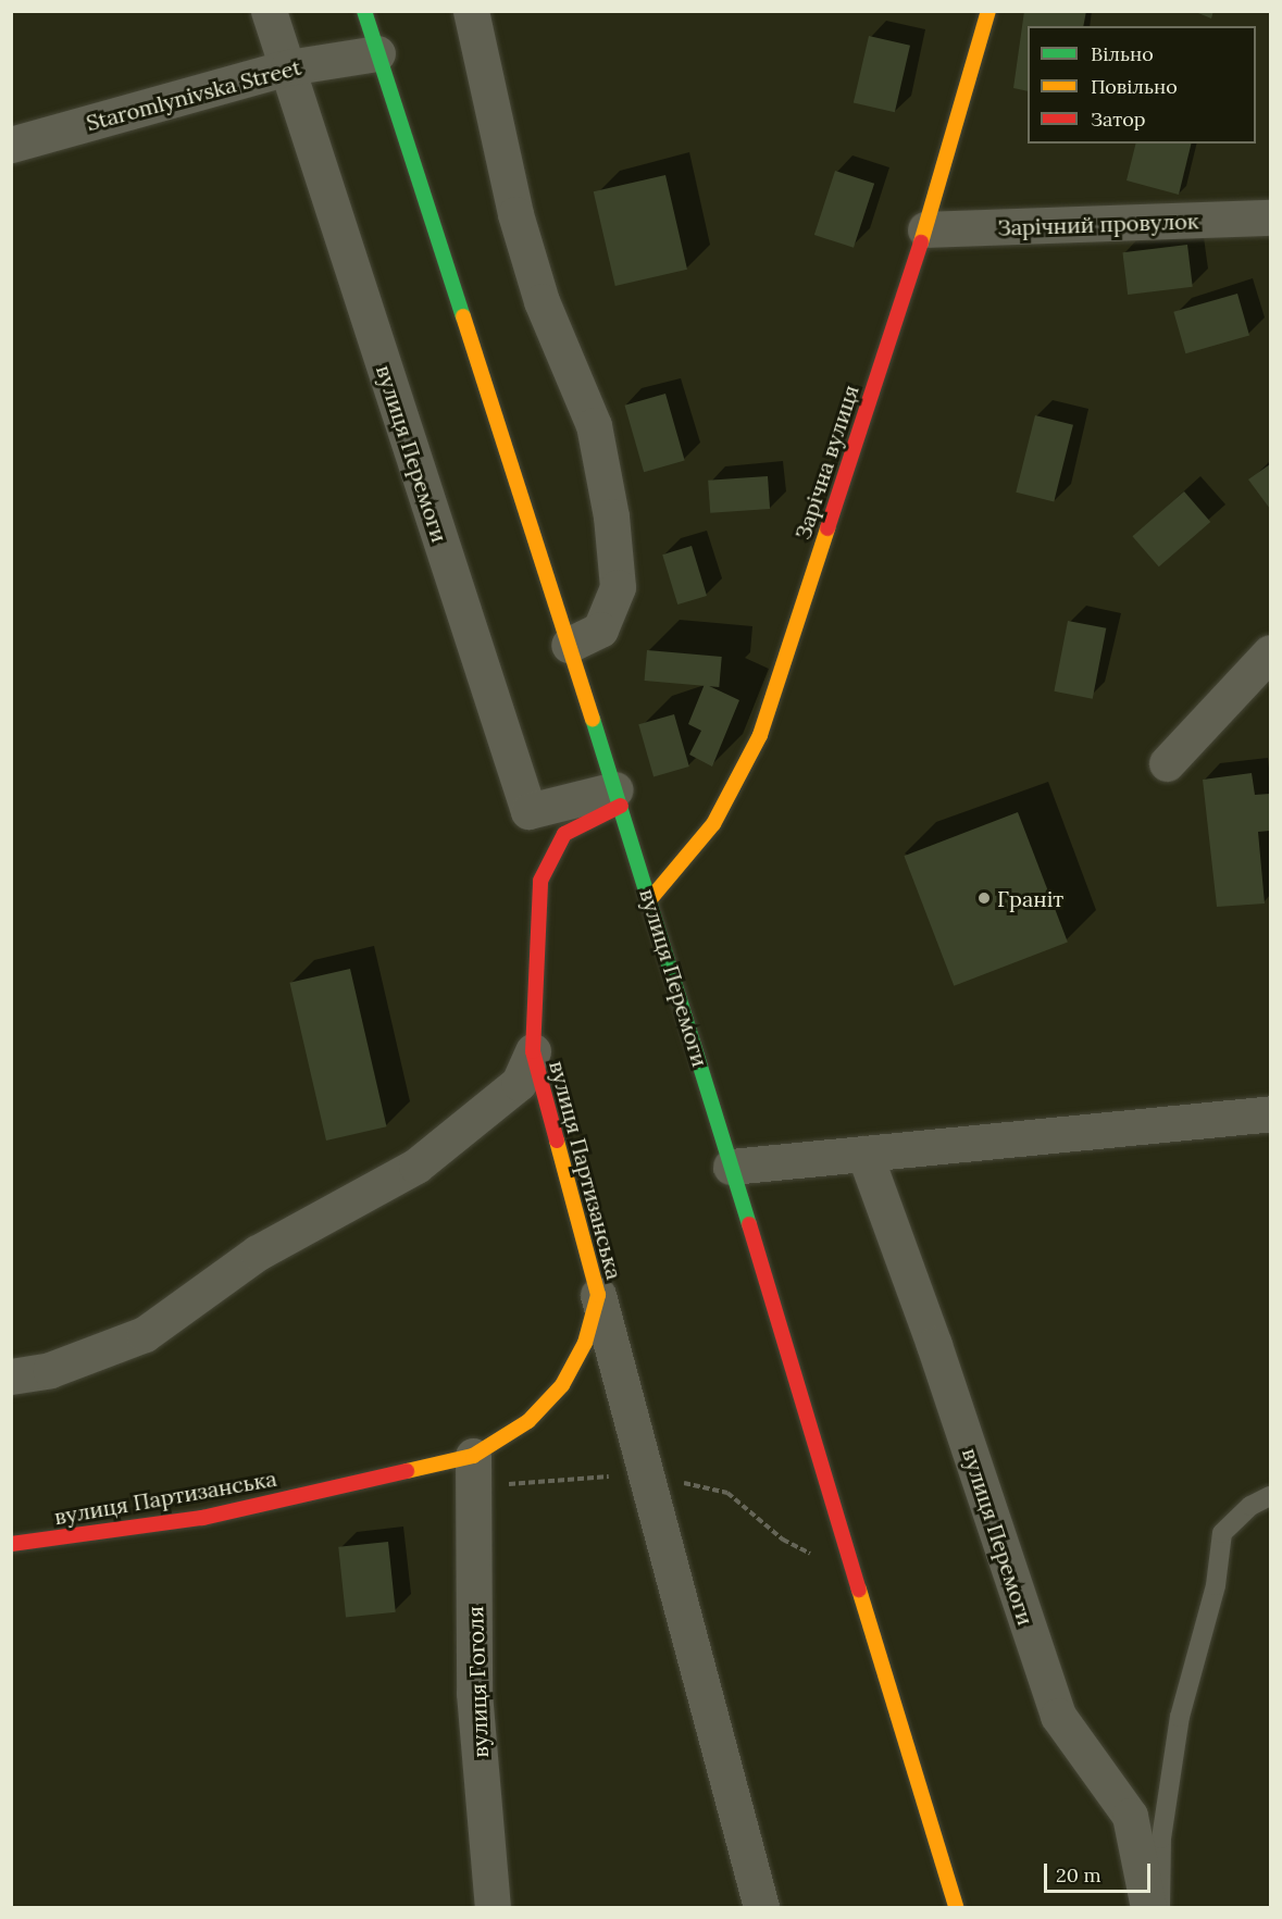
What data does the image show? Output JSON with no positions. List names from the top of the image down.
{
  "streets": {
    "street": [
      "Staromlynivska Street",
      "Зарічний провулок",
      "вулиця Перемоги",
      "Зарічна вулиця",
      "вулиця Партизанська",
      "вулиця Гоголя"
    ]
  },
  "crossings": [
    ["Staromlynivska Street", "вулиця Перемоги"],
    ["Зарічний провулок", "Зарічна вулиця"],
    ["вулиця Перемоги", "Зарічна вулиця"],
    ["вулиця Перемоги", "вулиця Партизанська"],
    ["вулиця Партизанська", "вулиця Гоголя"]
  ],
  "places": ["Граніт"],
  "legend": ["Вільно", "Повільно", "Затор"],
  "scale_bar": "20 m"
}
